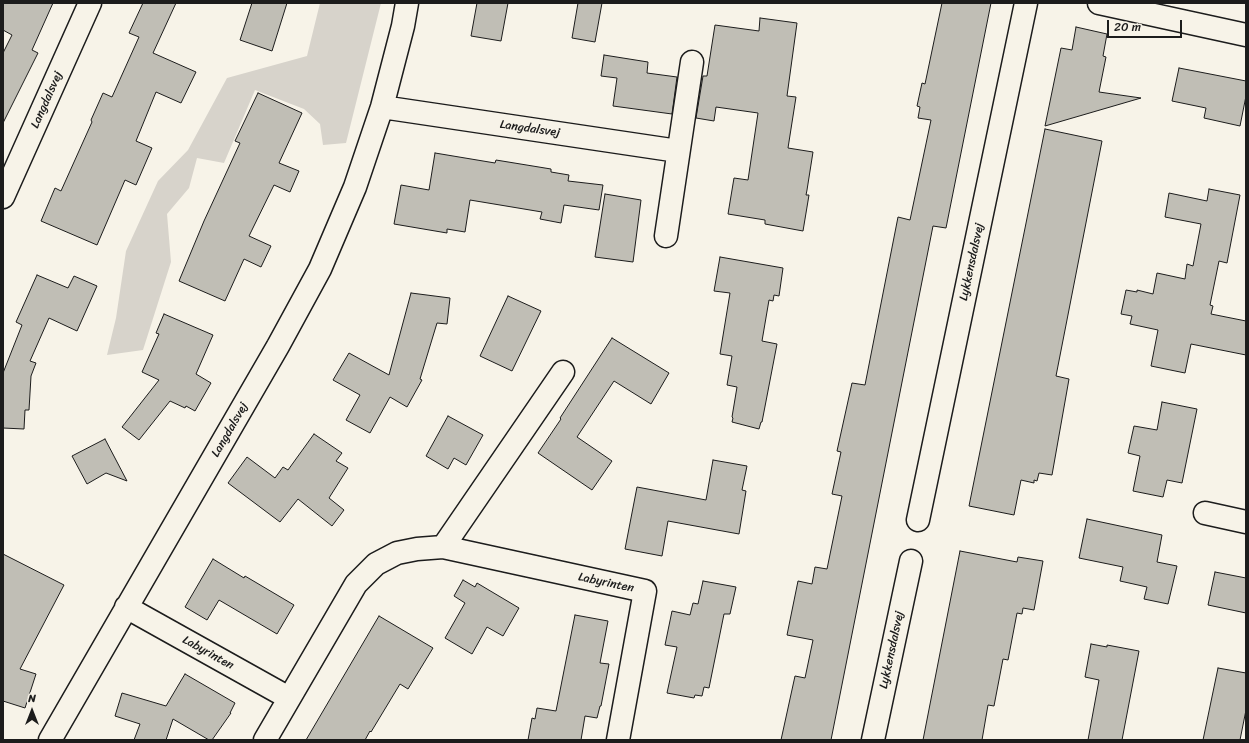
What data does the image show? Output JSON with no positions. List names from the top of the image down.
{
  "streets": {
    "street": ["Langdalsvej", "Lykkensdalsvej", "Labyrinten"]
  },
  "crossings": [
    ["Langdalsvej", "Labyrinten"]
  ],
  "scale_bar": "20 m",
  "north": "top"
}
